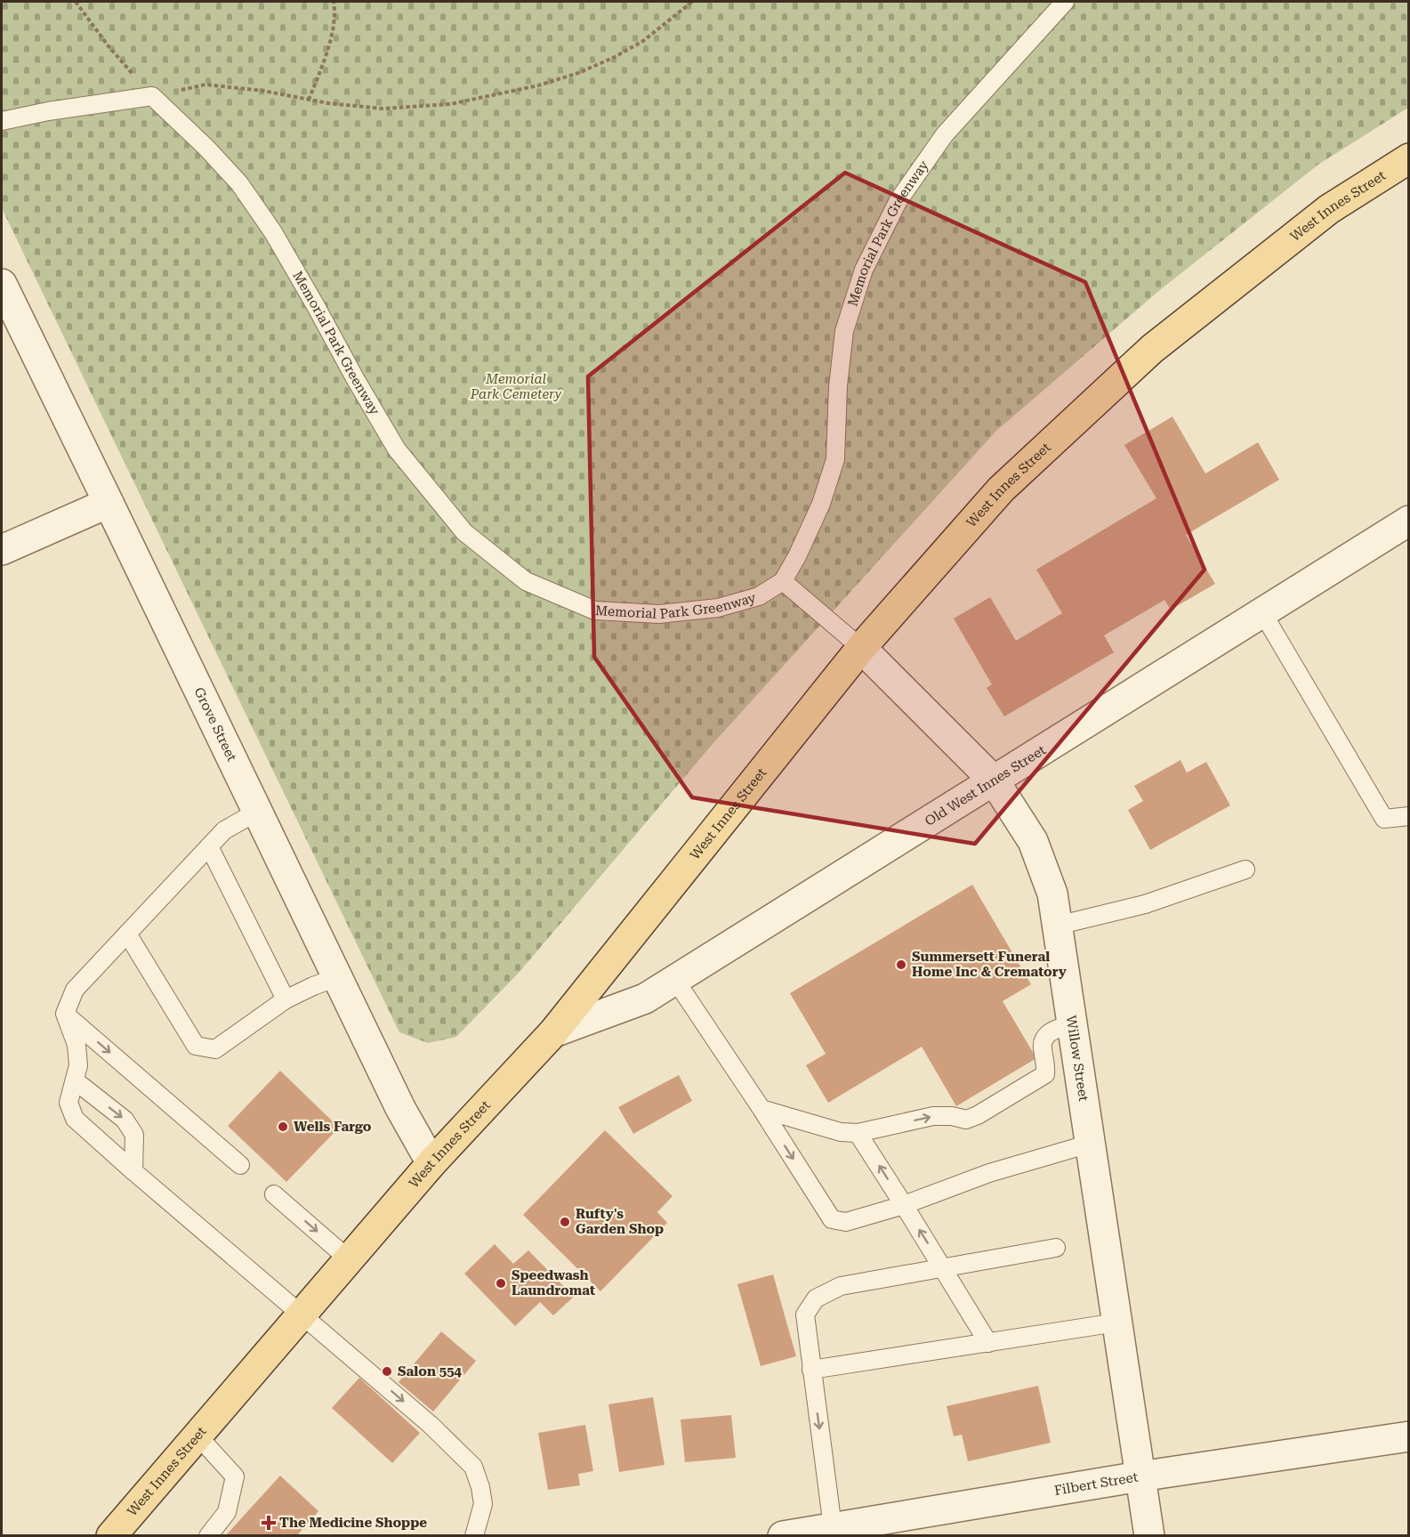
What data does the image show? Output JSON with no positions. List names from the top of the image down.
{
  "streets": {
    "main road": ["West Innes Street"],
    "street": [
      "Grove Street",
      "Old West Innes Street",
      "Willow Street",
      "Filbert Street"
    ],
    "lane": ["Memorial Park Greenway"]
  },
  "crossings": [
    ["West Innes Street", "Grove Street"],
    ["West Innes Street", "Old West Innes Street"],
    ["West Innes Street", "Willow Street"],
    ["Old West Innes Street", "Willow Street"],
    ["Willow Street", "Filbert Street"]
  ],
  "parks": ["Memorial Park Cemetery"],
  "places": {
    "other": [
      "Summersett Funeral Home Inc & Crematory",
      "Wells Fargo",
      "Rufty's Garden Shop",
      "Speedwash Laundromat",
      "Salon 554"
    ],
    "health": ["The Medicine Shoppe"]
  }
}
